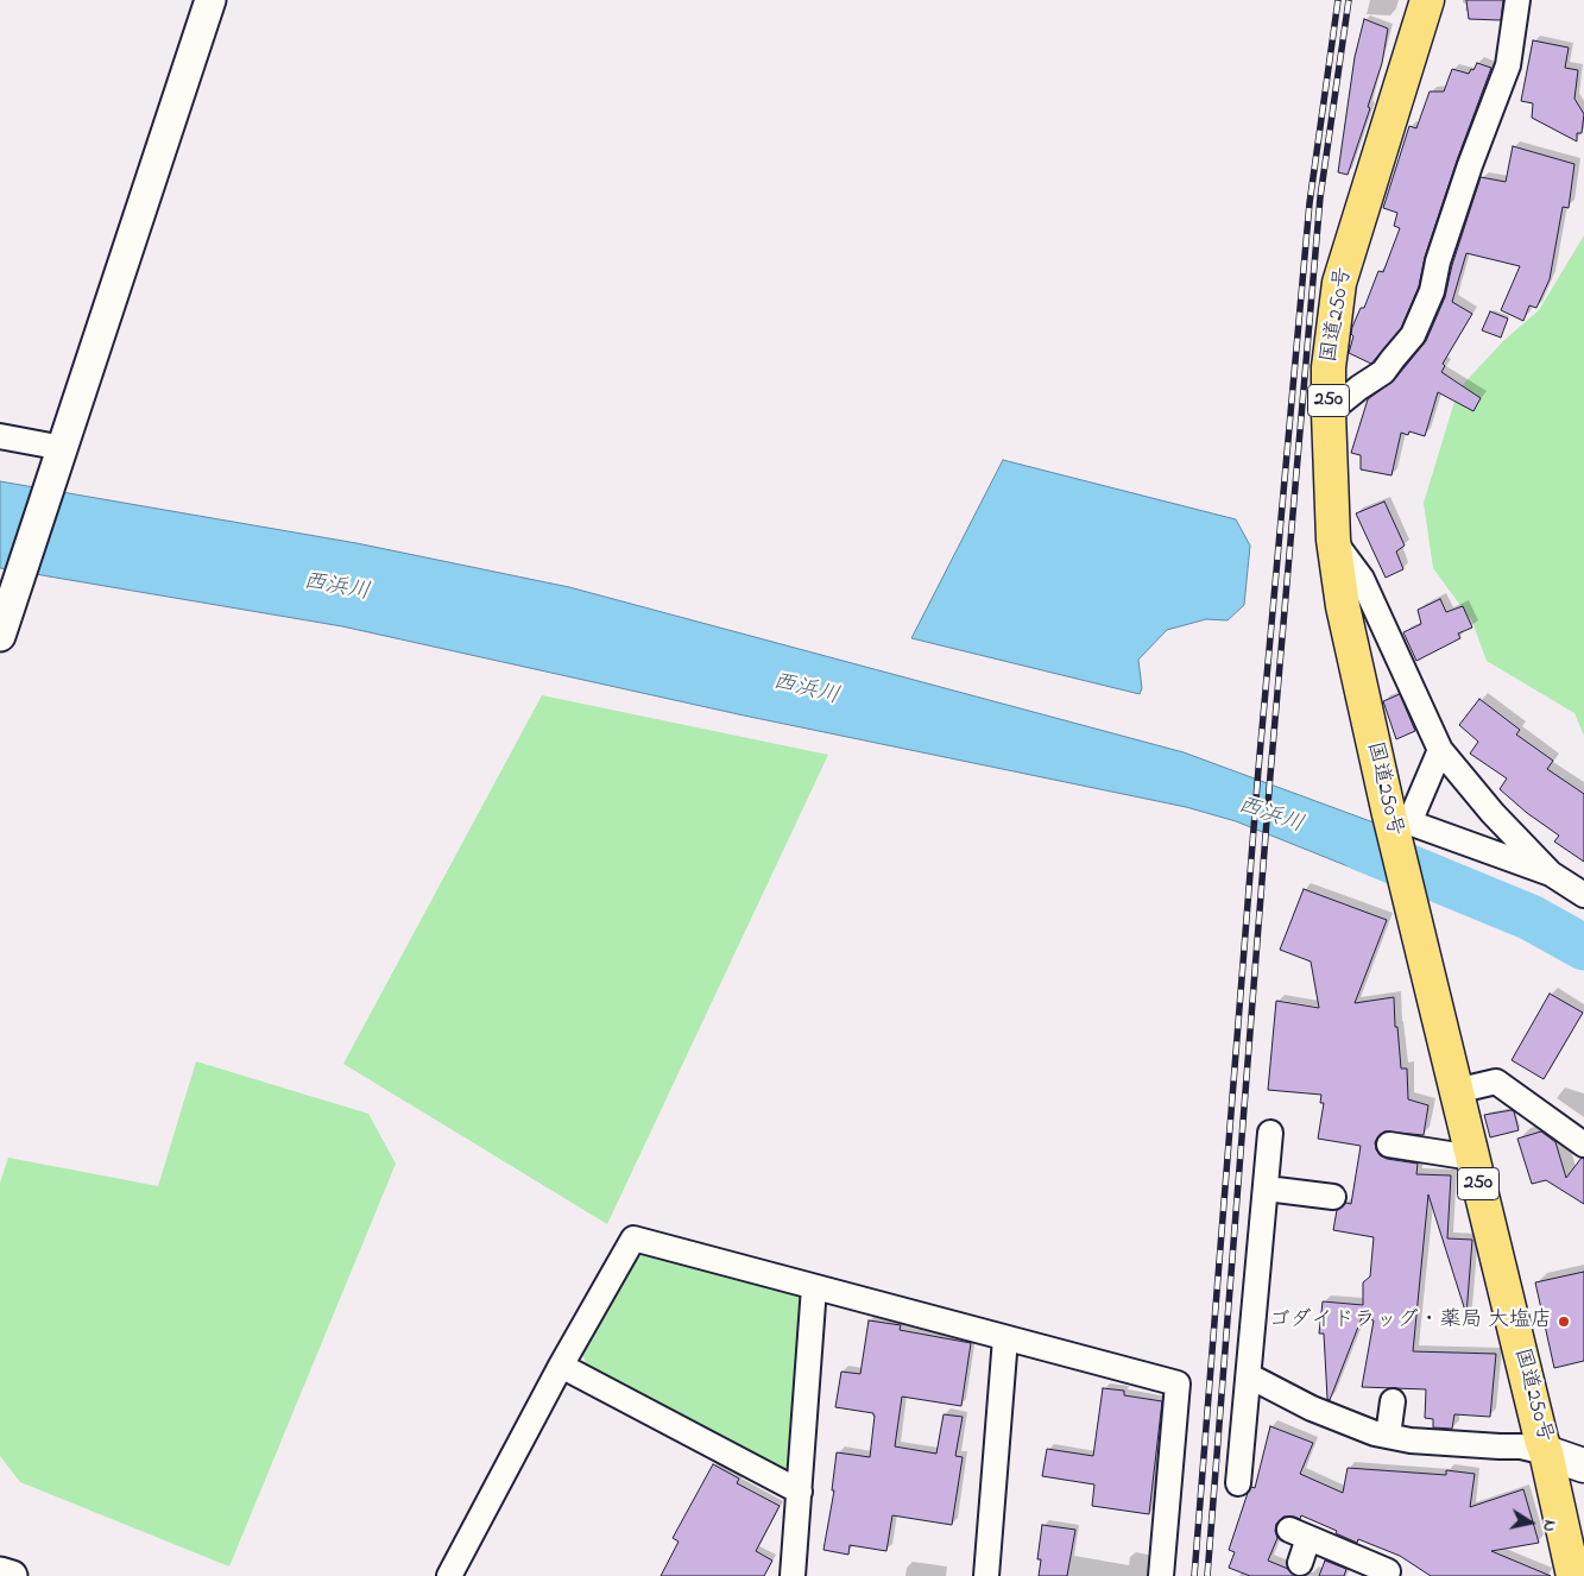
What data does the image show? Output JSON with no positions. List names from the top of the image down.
{
  "streets": {
    "highway": ["国道250号", "250"]
  },
  "water": ["西浜川"],
  "places": ["ゴダイドラッグ・薬局 大塩店"],
  "north": "right"
}
